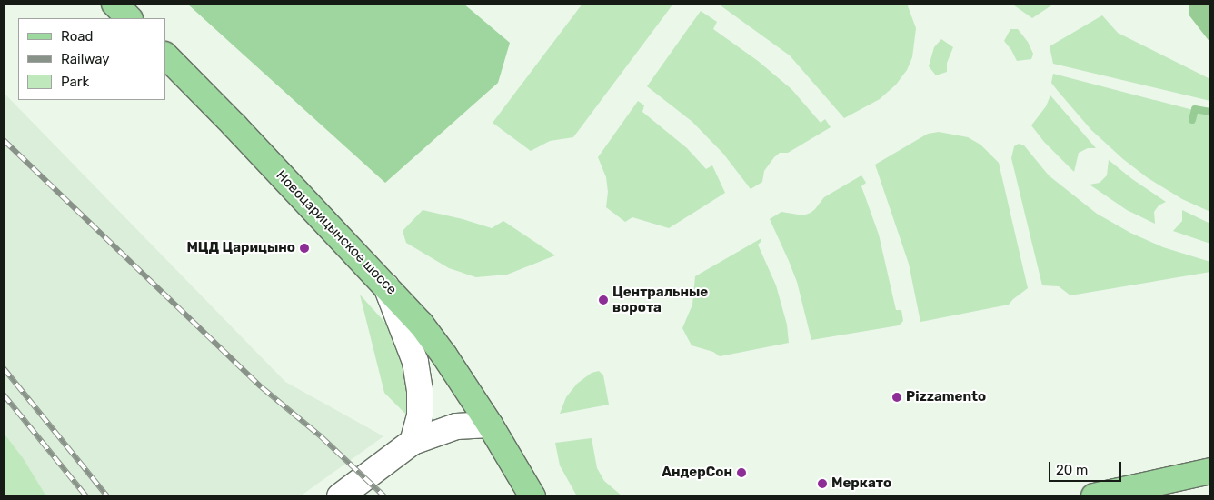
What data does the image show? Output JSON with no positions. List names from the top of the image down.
{
  "streets": {
    "main road": ["Новоцарицынское шоссе"]
  },
  "places": [
    "МЦД Царицыно",
    "Центральные ворота",
    "Pizzamento",
    "АндерСон",
    "Меркато"
  ],
  "legend": ["Road", "Railway", "Park"],
  "scale_bar": "20 m"
}
